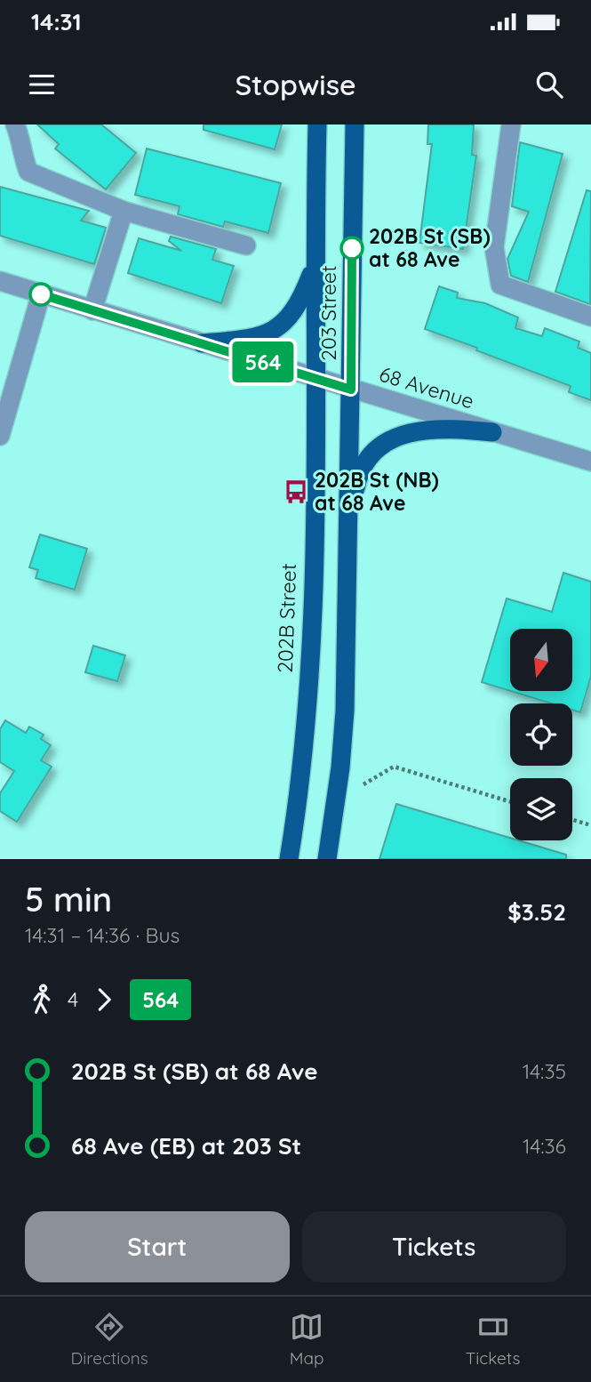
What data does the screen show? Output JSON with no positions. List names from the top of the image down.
{
  "streets": {
    "main road": ["203 Street", "202B Street"],
    "street": ["68 Avenue"]
  },
  "crossings": [
    ["203 Street", "68 Avenue"],
    ["203 Street", "202B Street"],
    ["68 Avenue", "202B Street"]
  ],
  "places": {
    "other": ["202B St (SB) at 68 Ave"],
    "bus stop": ["202B St (NB) at 68 Ave"]
  },
  "lines": ["bus line 564"],
  "north": "bottom",
  "page": {
    "status": "14:31",
    "header": "Stopwise",
    "on_map": "564",
    "heading": ["5 min", "14:31 – 14:36 · Bus", "$3.52"],
    "legs": ["4", "564"],
    "list": [
      {
        "name": "202B St (SB) at 68 Ave",
        "value": "14:35"
      },
      {
        "name": "68 Ave (EB) at 203 St",
        "value": "14:36"
      }
    ],
    "buttons": ["Start", "Tickets"],
    "tabs": ["Directions", "Map", "Tickets"]
  }
}
